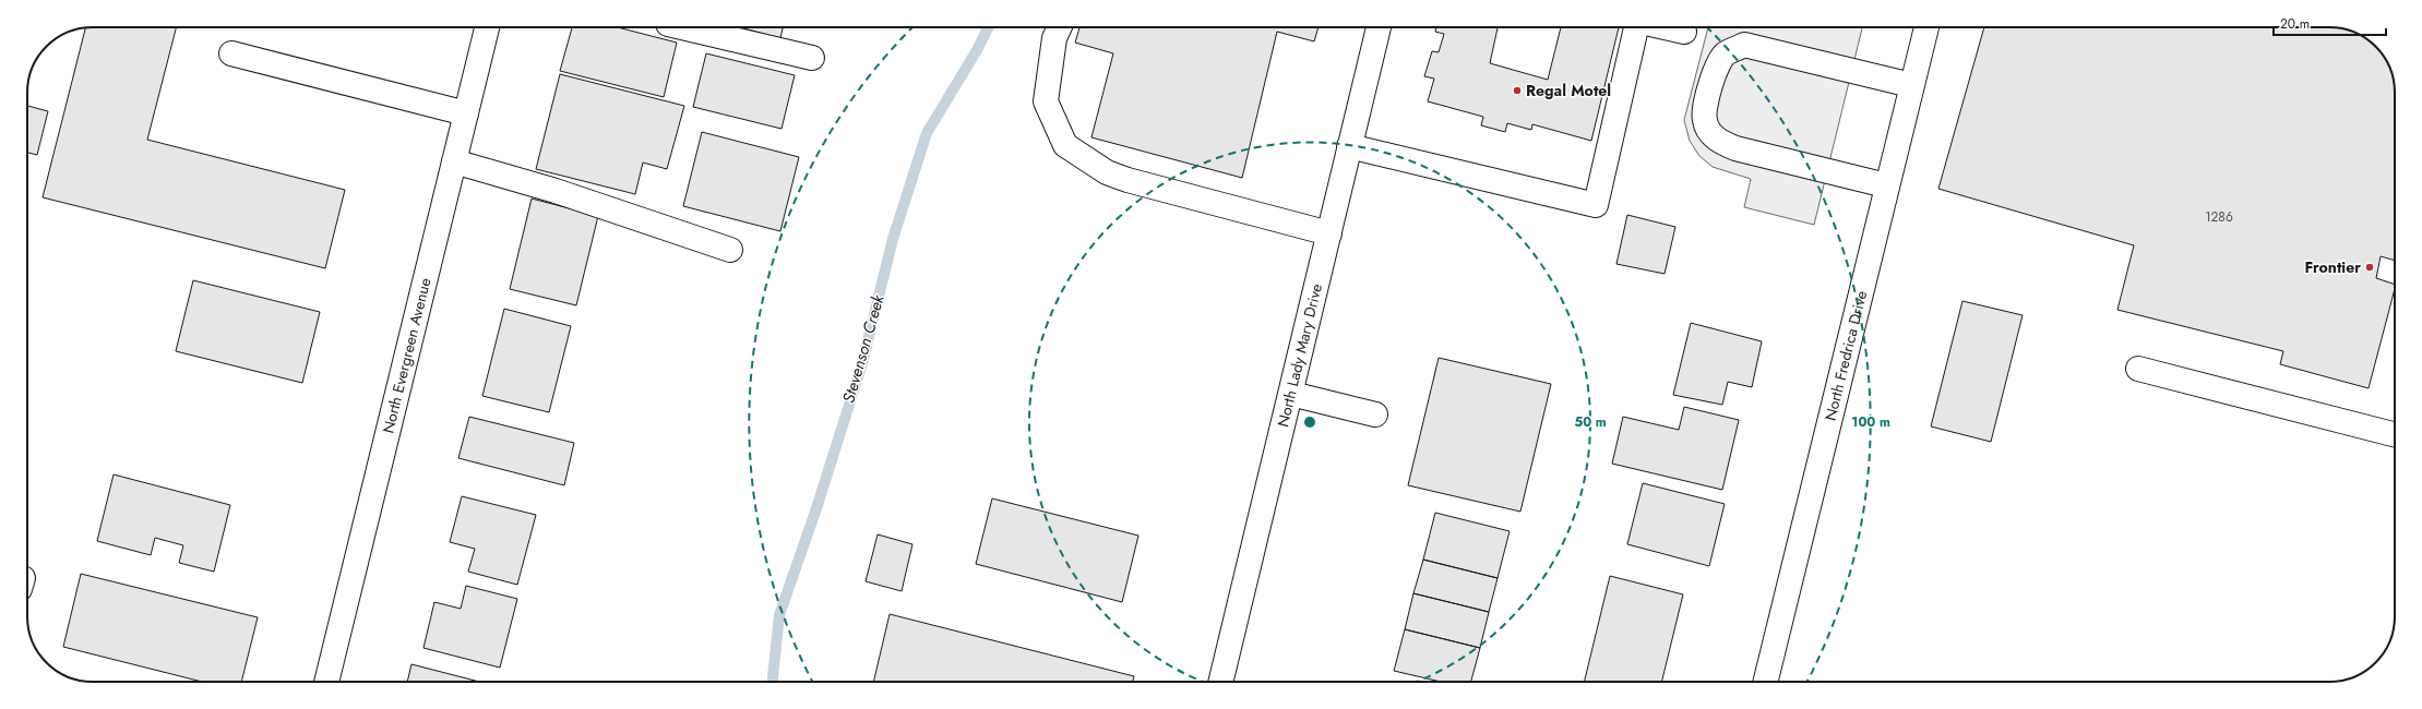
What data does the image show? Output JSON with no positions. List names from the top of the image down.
{
  "streets": {
    "street": ["North Evergreen Avenue", "North Lady Mary Drive", "North Fredrica Drive"]
  },
  "water": ["Stevenson Creek"],
  "places": ["Regal Motel", "Frontier"],
  "house_numbers": ["1286"],
  "scale_bar": "20 m",
  "rings": ["50 m", "100 m"]
}
